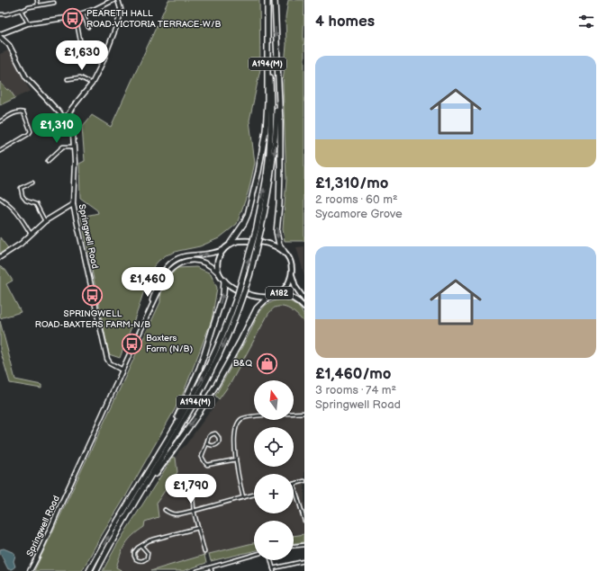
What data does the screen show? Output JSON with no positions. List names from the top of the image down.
{
  "streets": {
    "highway": ["A194(M)"],
    "main road": ["Springwell Road", "A182"]
  },
  "crossings": [
    ["A194(M)", "Springwell Road"],
    ["A194(M)", "A182"],
    ["Springwell Road", "A182"]
  ],
  "places": {
    "bus stop": ["PEARETH HALL ROAD-VICTORIA TERRACE-W/B", "SPRINGWELL ROAD-BAXTERS FARM-N/B", "Baxters Farm (N/B)"],
    "shop": ["B&Q"]
  },
  "north": "top",
  "page": {
    "heading": "4 homes",
    "price": [
      "£1,630",
      "£1,310",
      "£1,460",
      "£1,790"
    ],
    "list": [
      {
        "name": "£1,310/mo",
        "note": "2 rooms · 60 m² · Sycamore Grove"
      },
      {
        "name": "£1,460/mo",
        "note": "3 rooms · 74 m² · Springwell Road"
      }
    ],
    "map_buttons": ["+", "−"]
  }
}
